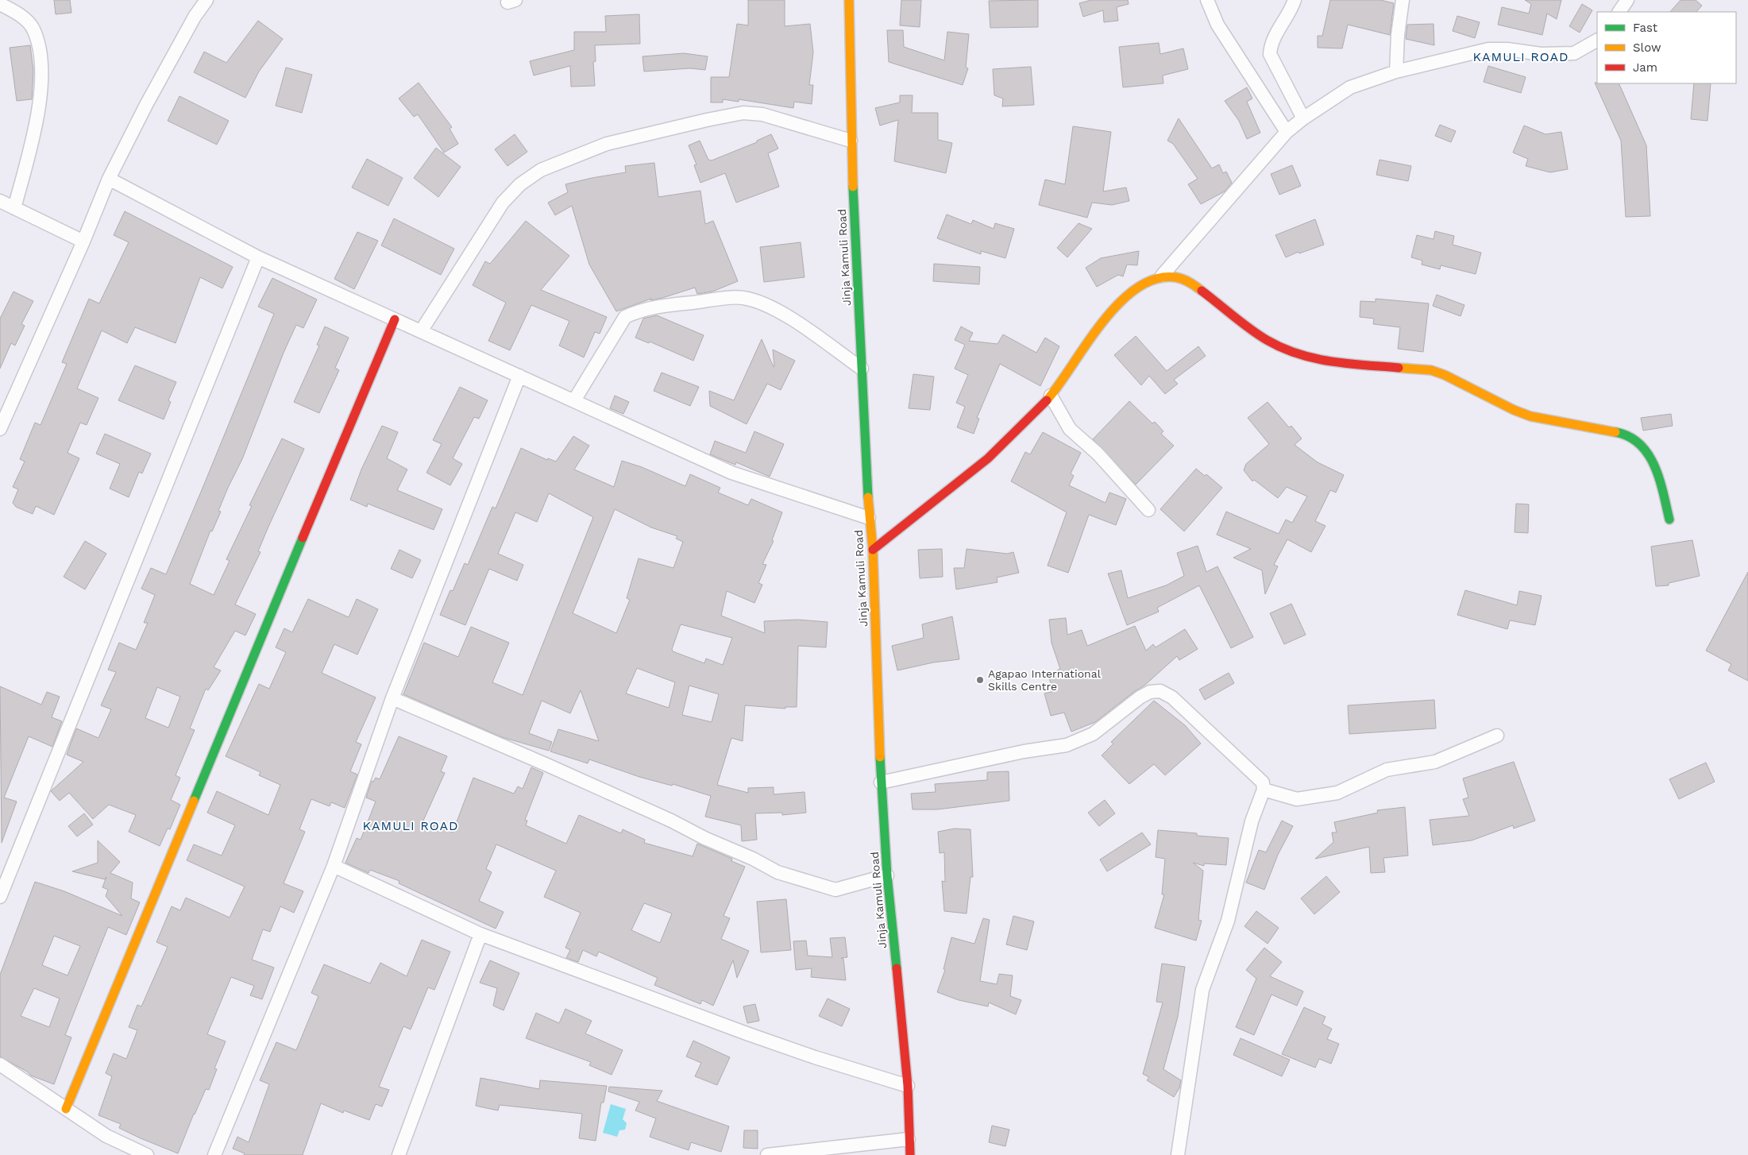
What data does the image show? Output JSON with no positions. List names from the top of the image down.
{
  "streets": {
    "street": ["Jinja Kamuli Road"]
  },
  "districts": ["KAMULI ROAD", "KAMULI ROAD"],
  "places": ["Agapao International Skills Centre"],
  "legend": ["Fast", "Slow", "Jam"]
}
